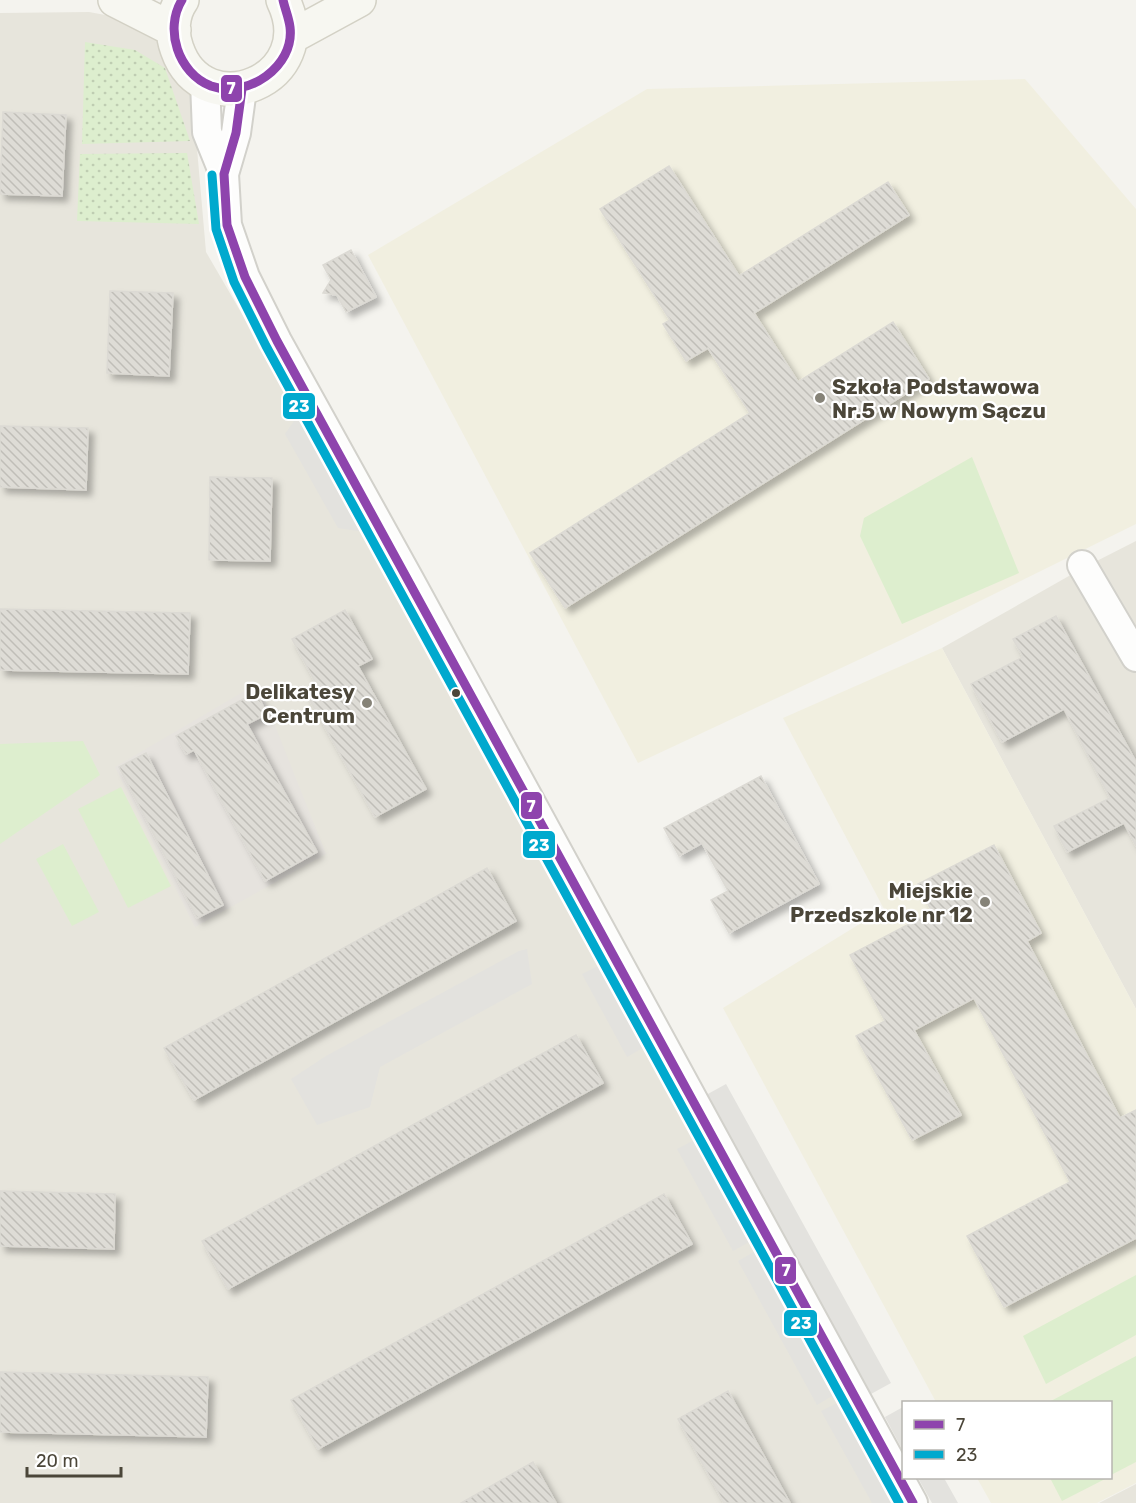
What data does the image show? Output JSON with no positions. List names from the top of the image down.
{
  "places": ["Szkoła Podstawowa Nr.5 w Nowym Sączu", "Delikatesy Centrum", "Miejskie Przedszkole nr 12"],
  "lines": ["transit line 7", "transit line 23"],
  "legend": ["7", "23"],
  "scale_bar": "20 m"
}
